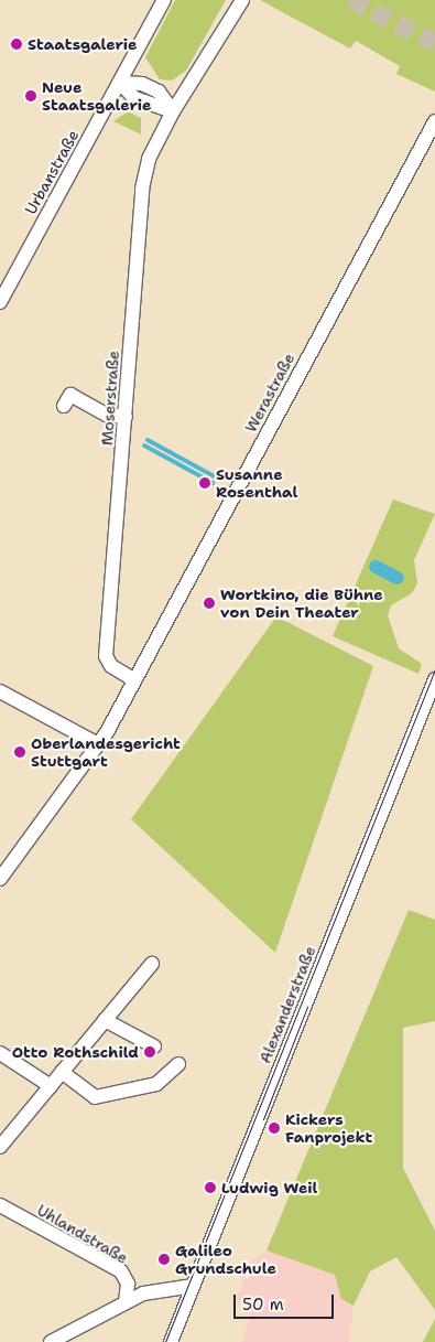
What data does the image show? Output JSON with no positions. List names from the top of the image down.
{
  "streets": {
    "street": [
      "Urbanstraße",
      "Werastraße",
      "Moserstraße",
      "Alexanderstraße",
      "Uhlandstraße"
    ]
  },
  "crossings": [
    ["Werastraße", "Moserstraße"]
  ],
  "places": [
    "Staatsgalerie",
    "Neue Staatsgalerie",
    "Susanne Rosenthal",
    "Wortkino, die Bühne von Dein Theater",
    "Oberlandesgericht Stuttgart",
    "Otto Rothschild",
    "Kickers Fanprojekt",
    "Ludwig Weil",
    "Galileo Grundschule"
  ],
  "scale_bar": "50 m"
}
